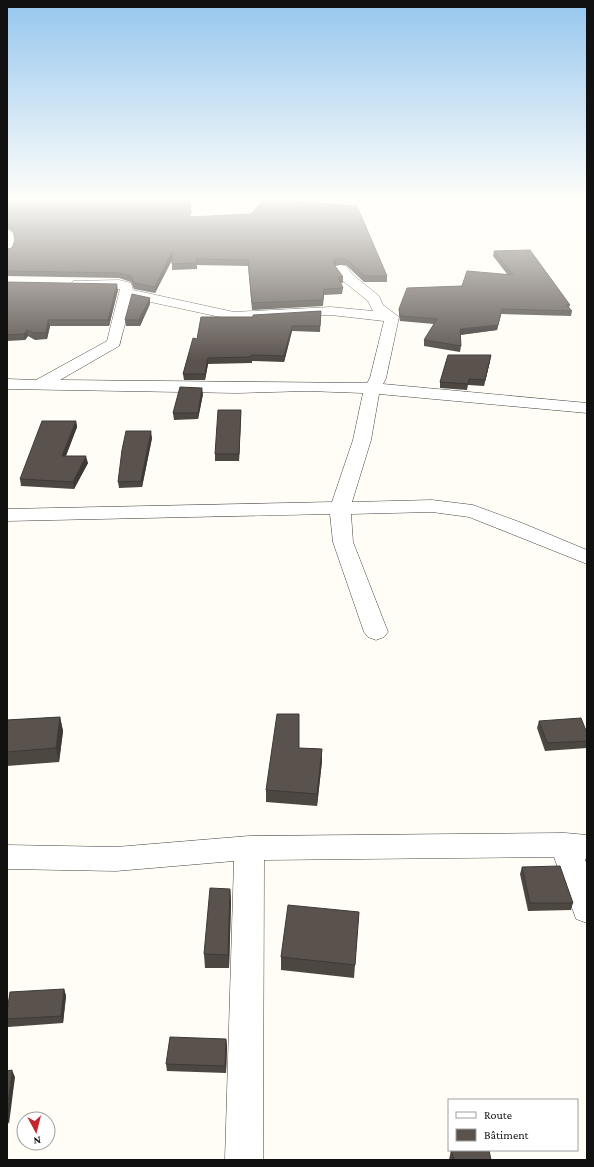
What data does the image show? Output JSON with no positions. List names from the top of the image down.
{
  "legend": ["Route", "Bâtiment"],
  "north": "bottom"
}
